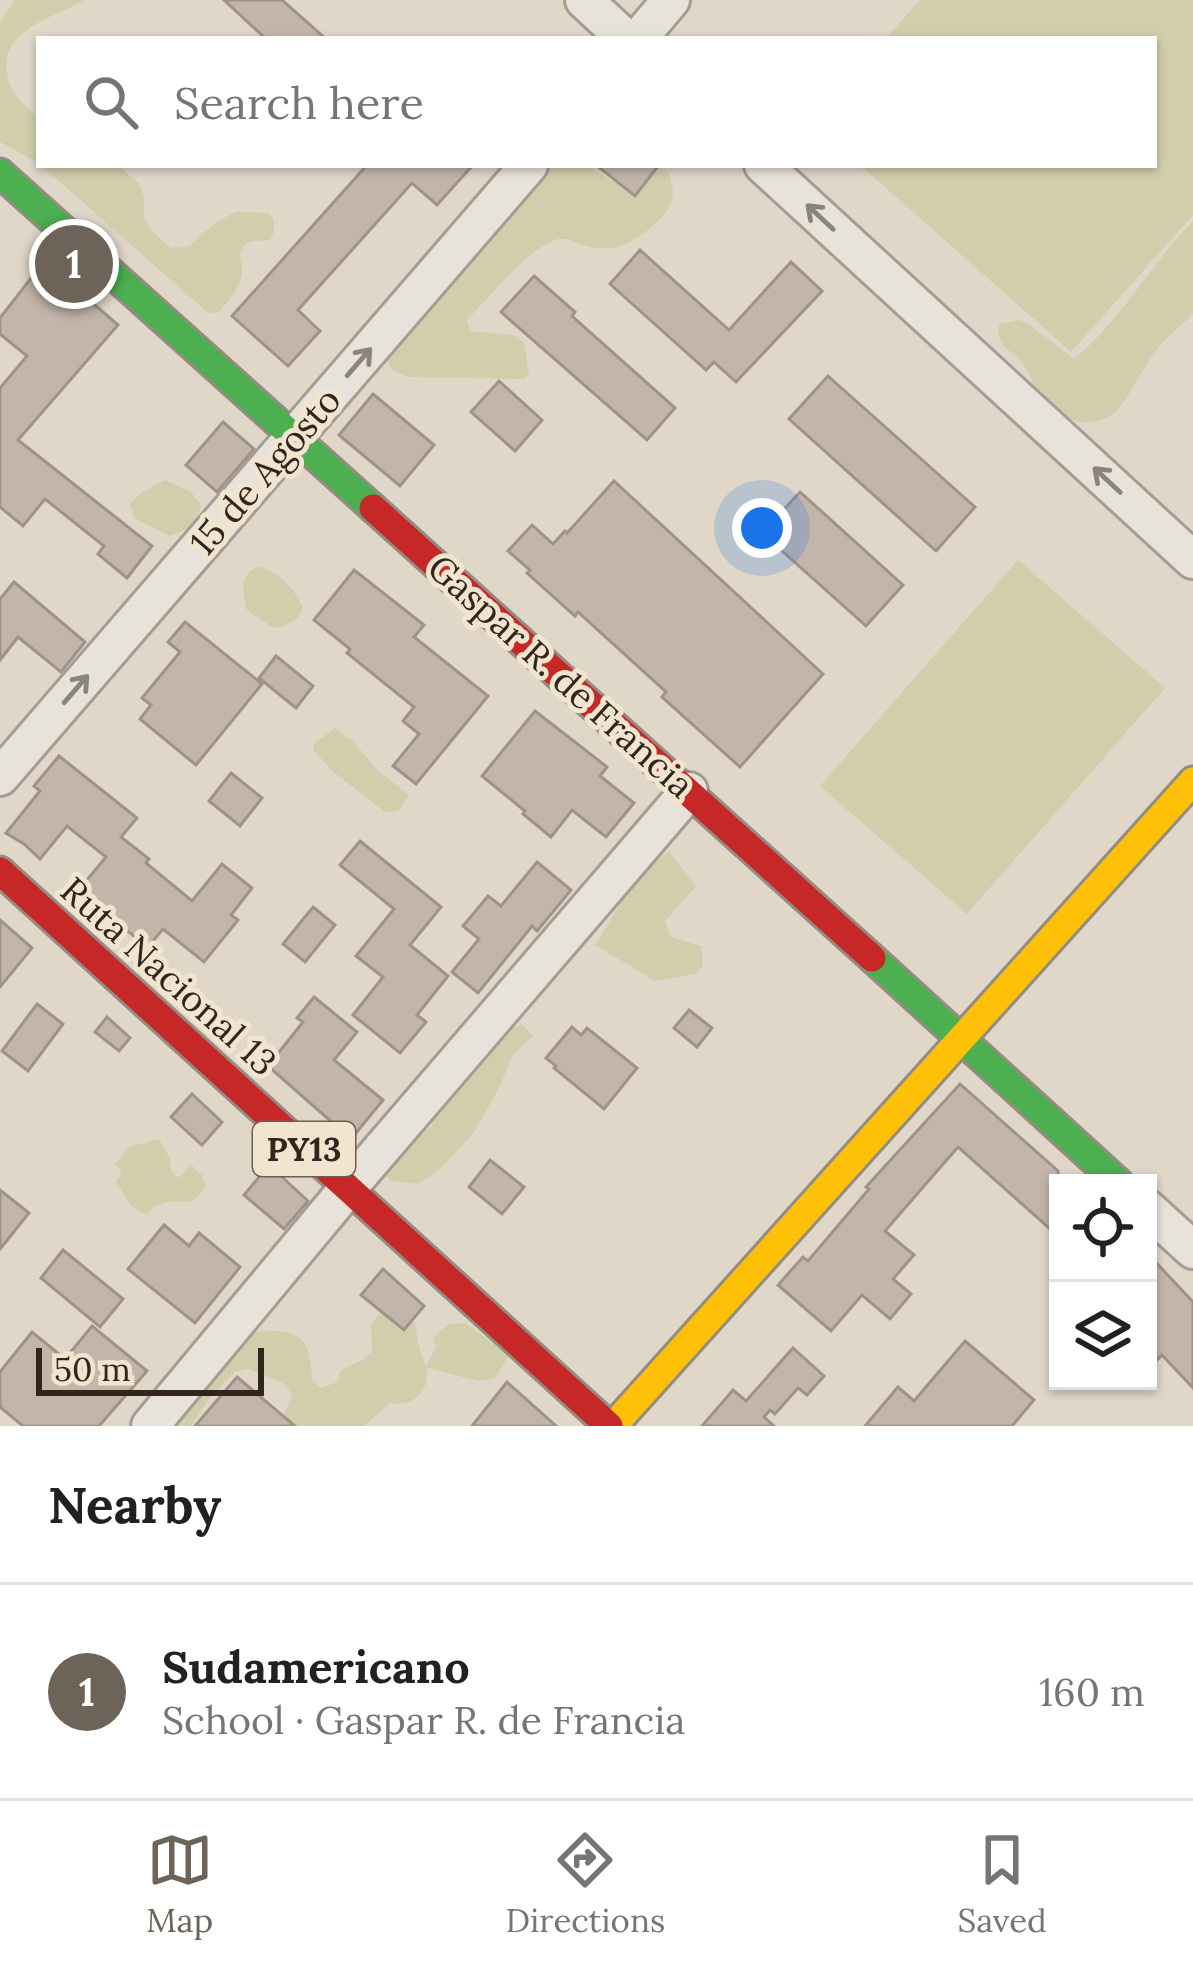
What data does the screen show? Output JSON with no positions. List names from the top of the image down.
{
  "streets": {
    "main road": ["Gaspar R. de Francia", "Ruta Nacional 13", "PY13"],
    "street": ["15 de Agosto"]
  },
  "crossings": [
    ["15 de Agosto", "Gaspar R. de Francia"]
  ],
  "one_way": ["15 de Agosto"],
  "scale_bar": "50 m",
  "page": {
    "search": "Search here",
    "pins": "1",
    "scale": "50 m",
    "heading": "Nearby",
    "list": [
      {
        "mark": "1",
        "name": "Sudamericano",
        "note": "School · Gaspar R. de Francia",
        "value": "160 m"
      }
    ],
    "nav": ["Map", "Directions", "Saved"]
  }
}
